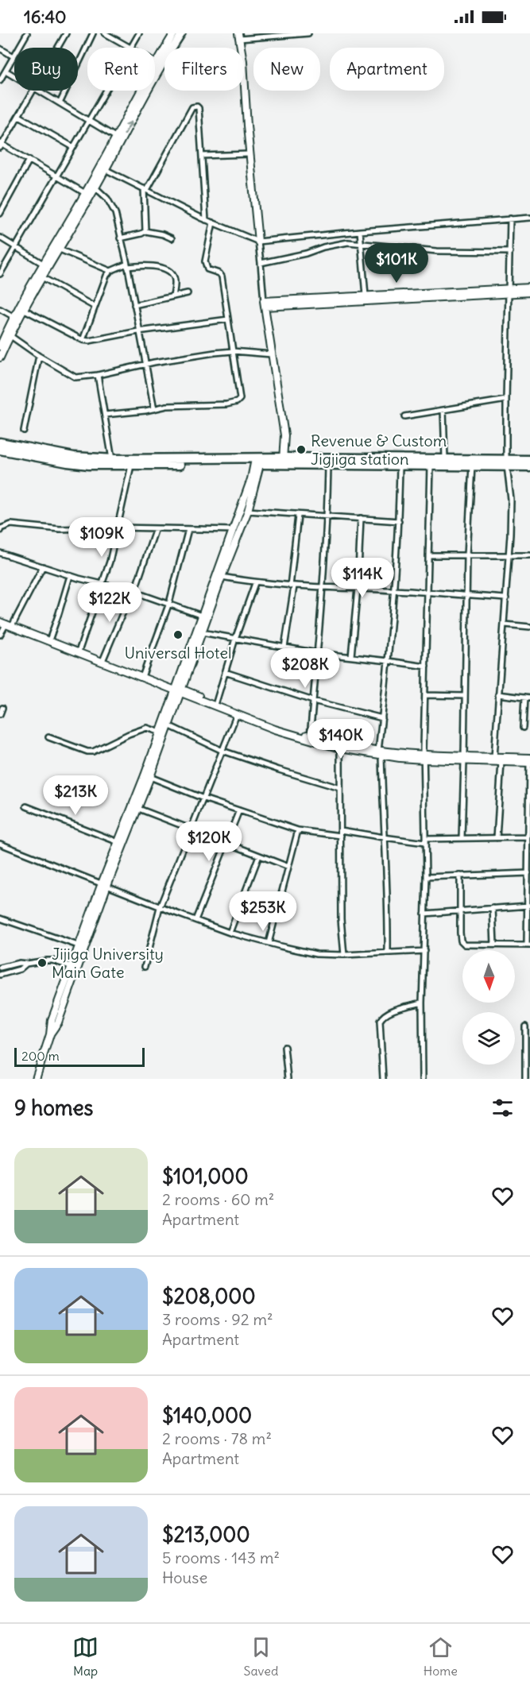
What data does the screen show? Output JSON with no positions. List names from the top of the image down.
{
  "places": ["Revenue & Custom Jigjiga station", "Universal Hotel", "Jijiga University Main Gate"],
  "scale_bar": "200 m",
  "north": "bottom",
  "page": {
    "status": "16:40",
    "chip": [
      "Buy",
      "Rent",
      "Filters",
      "New",
      "Apartment"
    ],
    "price": [
      "$101K",
      "$109K",
      "$114K",
      "$122K",
      "$208K",
      "$140K",
      "$213K",
      "$120K",
      "$253K"
    ],
    "scale": "200 m",
    "heading": "9 homes",
    "list": [
      {
        "name": "$101,000",
        "note": "2 rooms · 60 m² · Apartment"
      },
      {
        "name": "$208,000",
        "note": "3 rooms · 92 m² · Apartment"
      },
      {
        "name": "$140,000",
        "note": "2 rooms · 78 m² · Apartment"
      },
      {
        "name": "$213,000",
        "note": "5 rooms · 143 m² · House"
      }
    ],
    "tabs": ["Map", "Saved", "Home"]
  }
}
